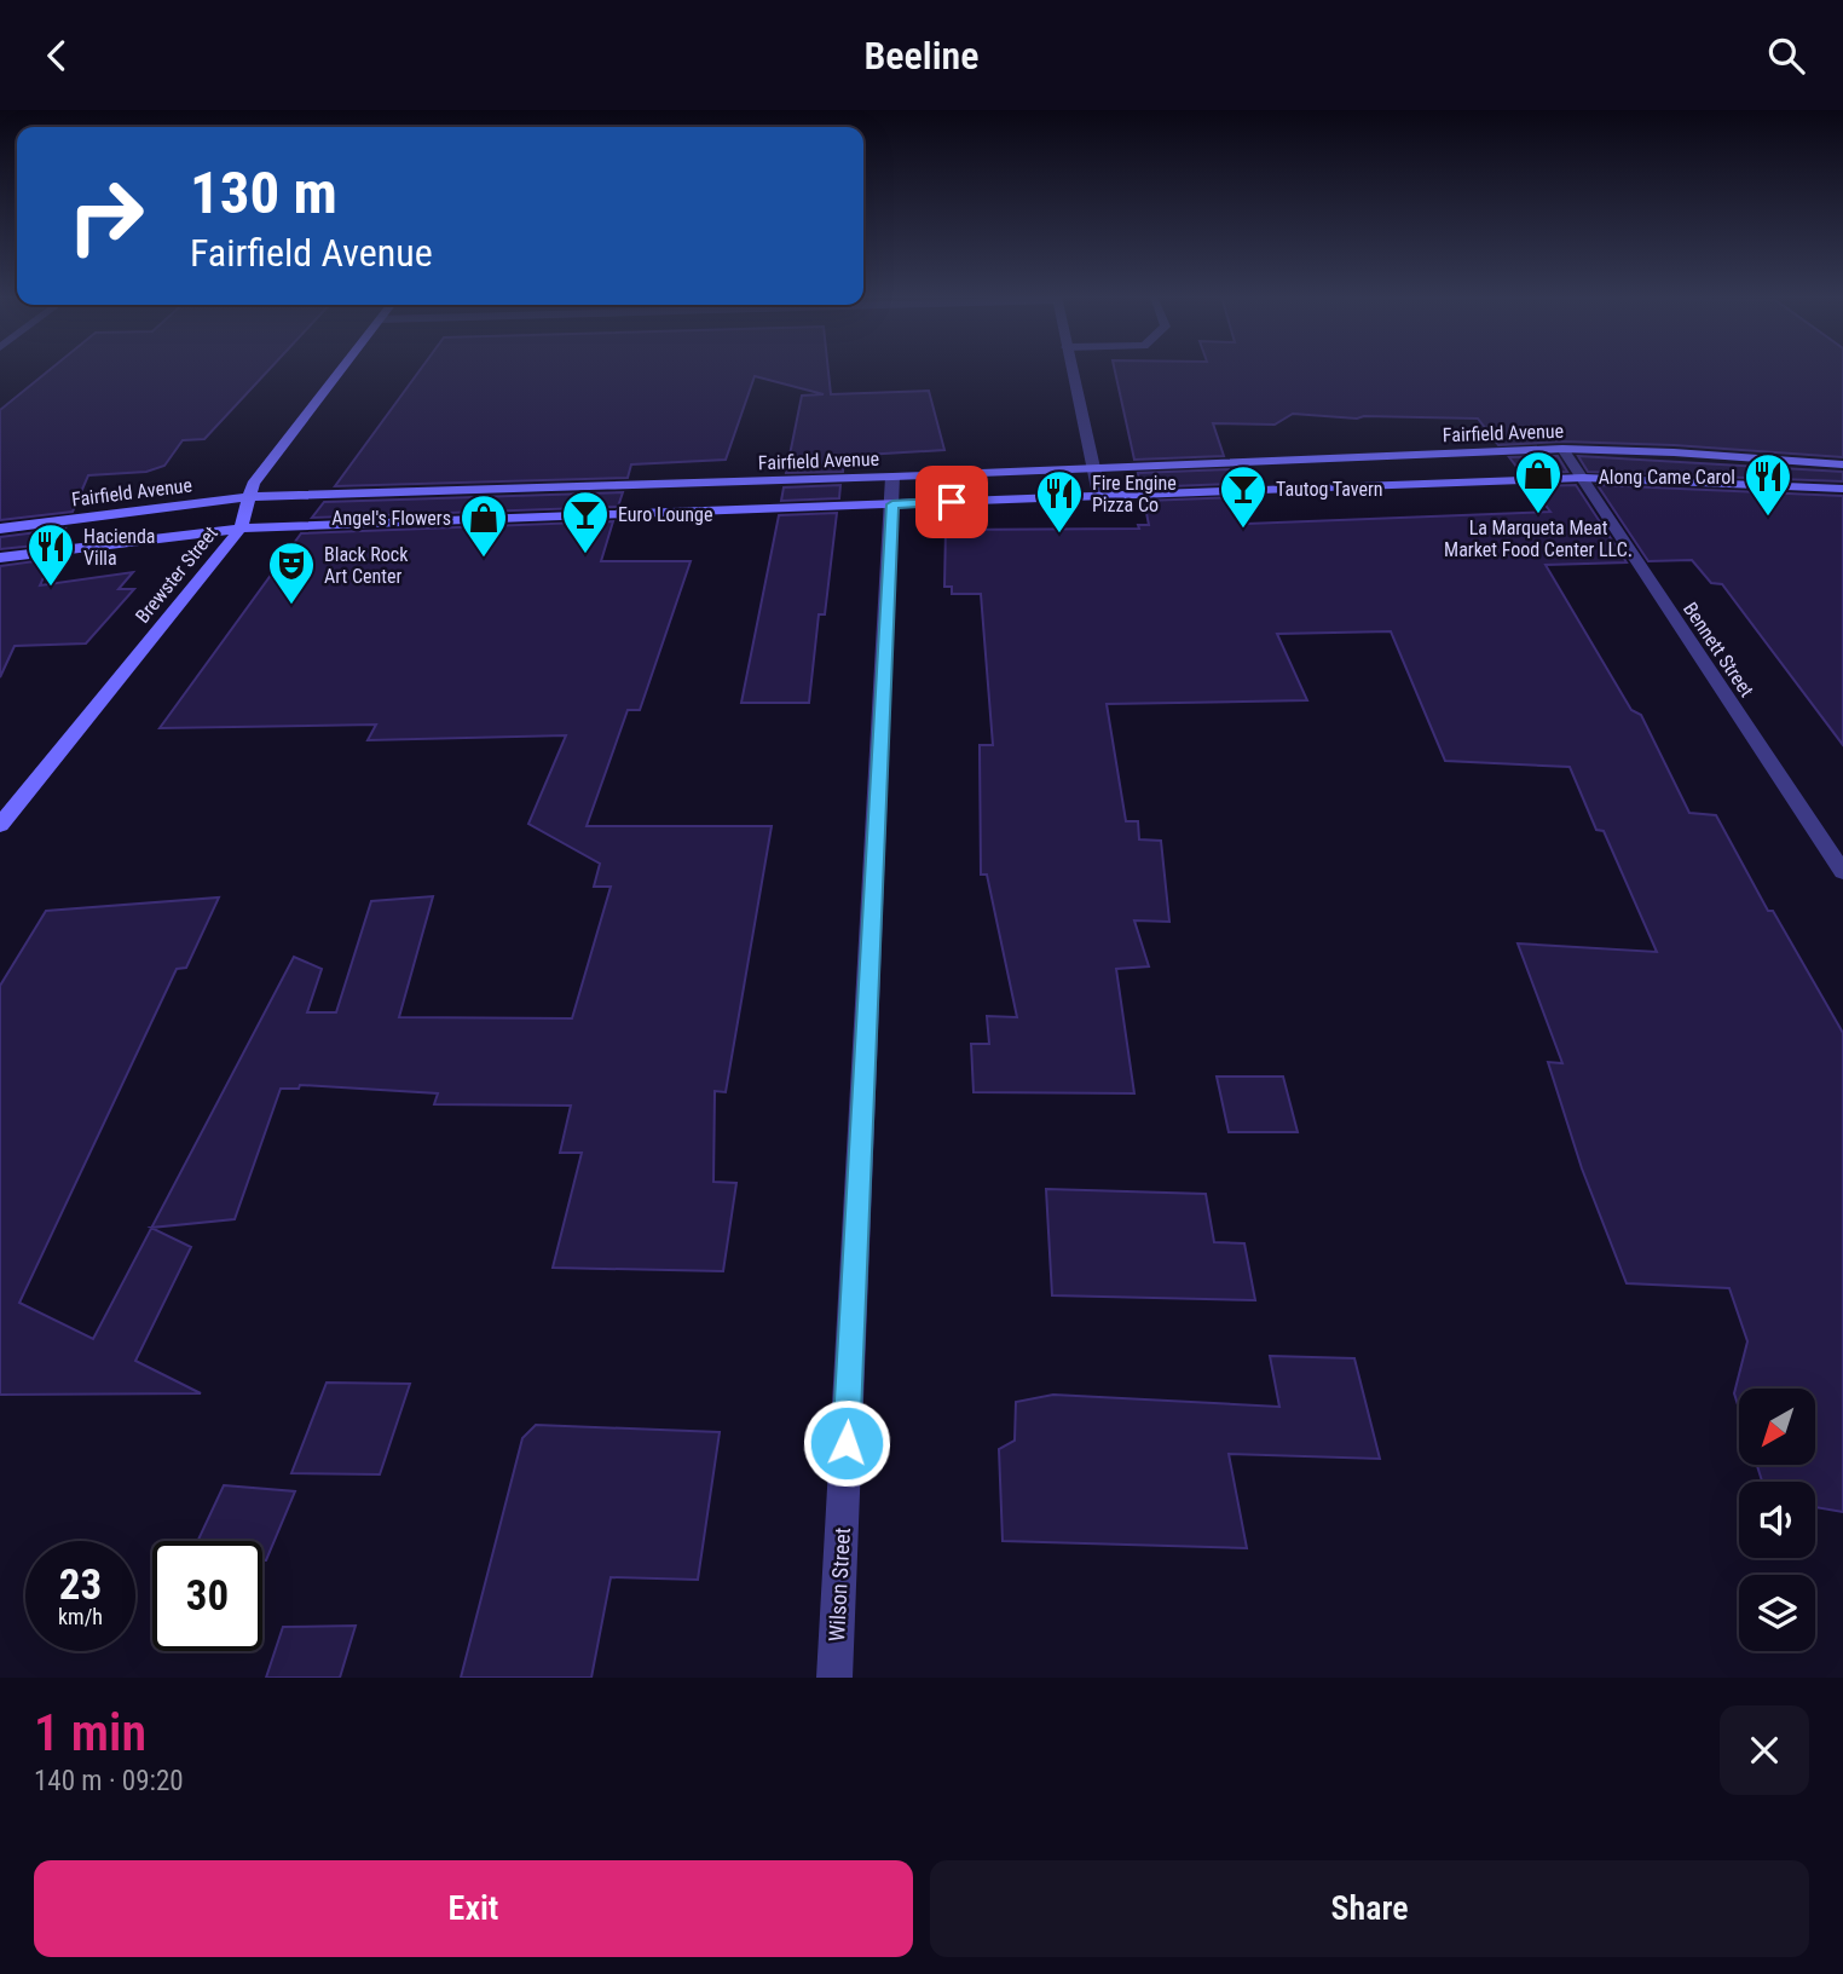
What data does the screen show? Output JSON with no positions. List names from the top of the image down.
{
  "streets": {
    "main road": ["Fairfield Avenue", "Brewster Street"],
    "street": ["Bennett Street", "Wilson Street"]
  },
  "crossings": [
    ["Fairfield Avenue", "Brewster Street"],
    ["Fairfield Avenue", "Bennett Street"],
    ["Fairfield Avenue", "Wilson Street"]
  ],
  "places": {
    "shop": ["La Marqueta Meat Market Food Center LLC.", "Angel's Flowers"],
    "restaurant": ["Along Came Carol", "Fire Engine Pizza Co", "Hacienda Villa"],
    "bar": ["Tautog Tavern", "Euro Lounge"],
    "theatre": ["Black Rock Art Center"]
  },
  "north": "bottom left",
  "page": {
    "header": "Beeline",
    "turn": ["130 m", "Fairfield Avenue"],
    "speed": "23 km/h",
    "limit": "30",
    "heading": ["1 min", "140 m · 09:20"],
    "buttons": ["Exit", "Share"]
  }
}
